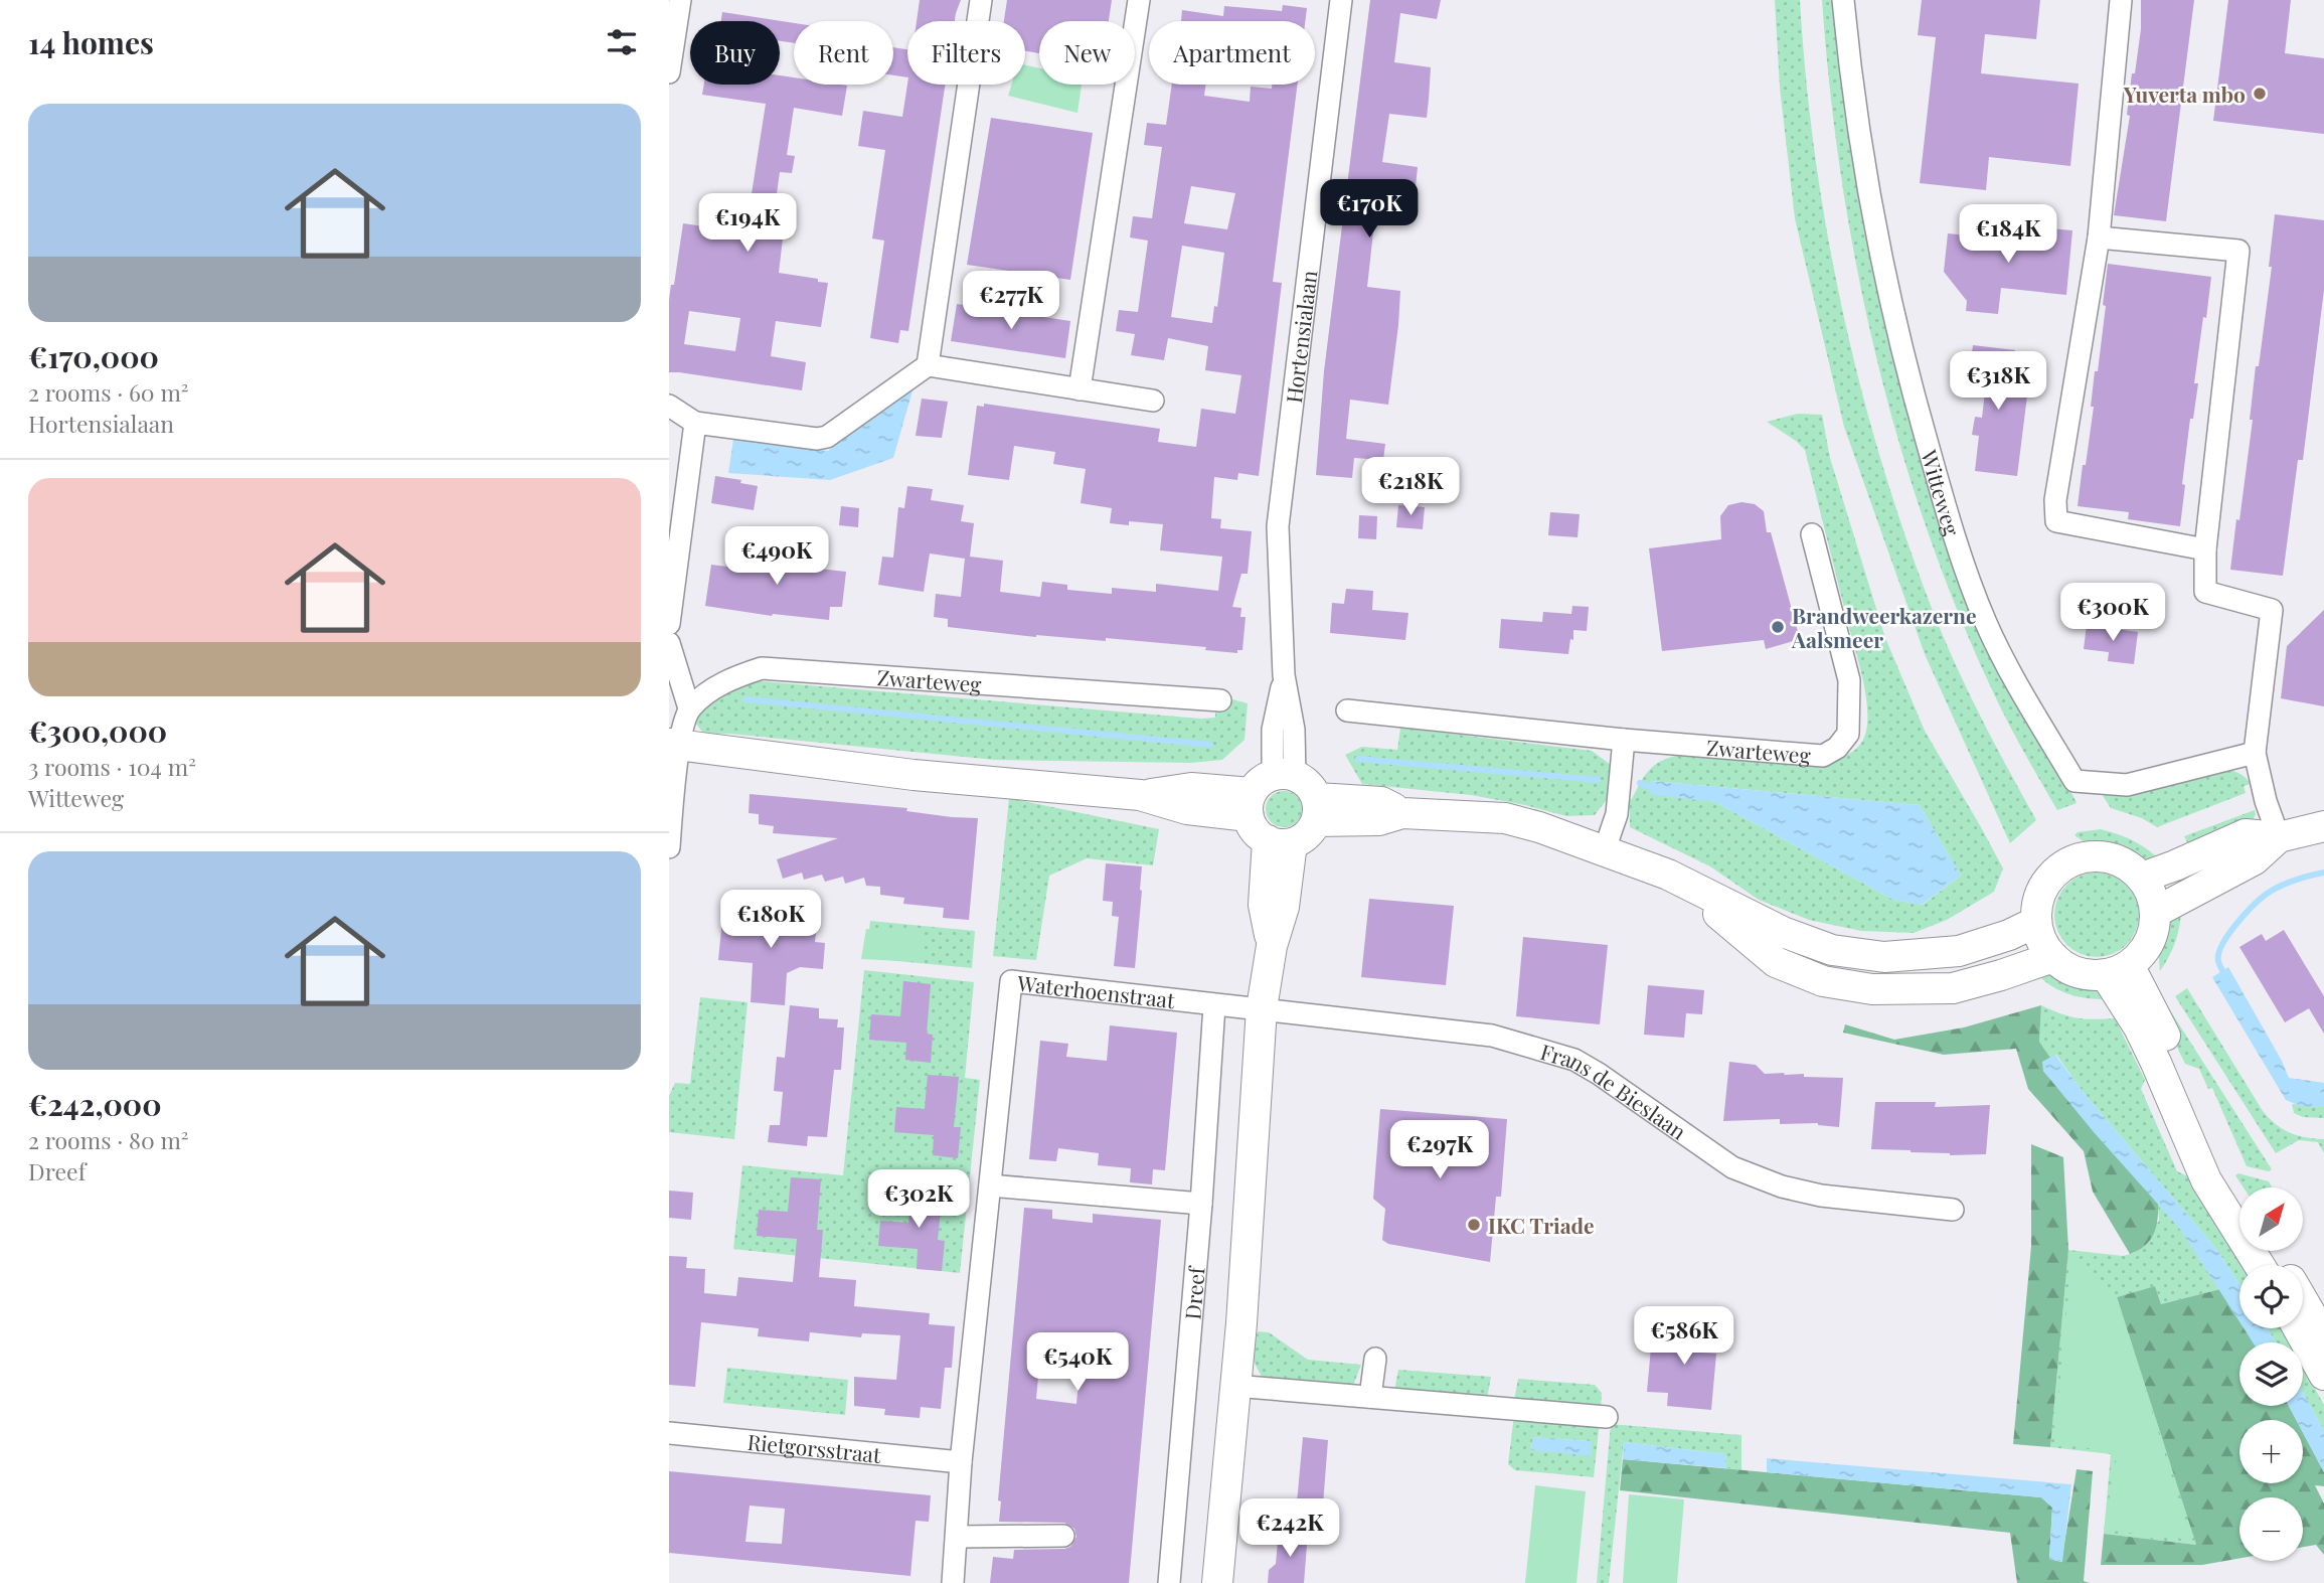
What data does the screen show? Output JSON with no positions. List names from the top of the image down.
{
  "streets": {
    "street": [
      "Hortensialaan",
      "Witteweg",
      "Zwarteweg",
      "Waterhoenstraat",
      "Frans de Bieslaan",
      "Dreef",
      "Rietgorsstraat"
    ]
  },
  "crossings": [
    ["Waterhoenstraat", "Frans de Bieslaan"],
    ["Waterhoenstraat", "Dreef"],
    ["Waterhoenstraat", "Rietgorsstraat"]
  ],
  "places": ["Yuverta mbo", "Brandweerkazerne Aalsmeer", "IKC Triade"],
  "north": "top right",
  "page": {
    "heading": "14 homes",
    "chip": [
      "Buy",
      "Rent",
      "Filters",
      "New",
      "Apartment"
    ],
    "list": [
      {
        "name": "€170,000",
        "note": "2 rooms · 60 m² · Hortensialaan"
      },
      {
        "name": "€300,000",
        "note": "3 rooms · 104 m² · Witteweg"
      },
      {
        "name": "€242,000",
        "note": "2 rooms · 80 m² · Dreef"
      }
    ],
    "price": [
      "€170K",
      "€194K",
      "€184K",
      "€277K",
      "€318K",
      "€218K",
      "€490K",
      "€300K",
      "€180K",
      "€297K",
      "€302K",
      "€586K",
      "€540K",
      "€242K"
    ],
    "map_buttons": ["+", "−"]
  }
}
